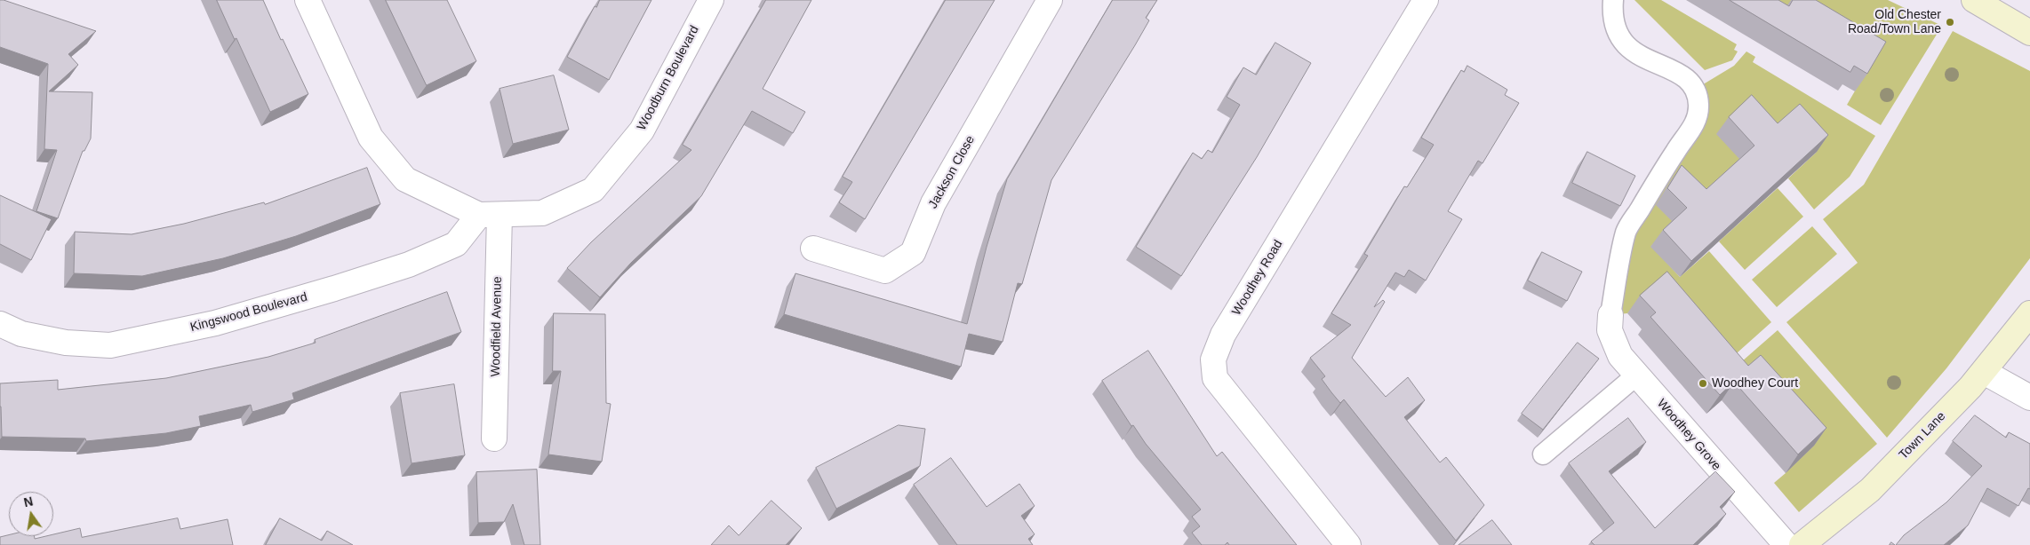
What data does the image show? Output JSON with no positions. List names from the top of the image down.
{
  "streets": {
    "main road": ["Town Lane"],
    "street": [
      "Woodburn Boulevard",
      "Jackson Close",
      "Woodhey Road",
      "Kingswood Boulevard",
      "Woodfield Avenue",
      "Woodhey Grove"
    ]
  },
  "crossings": [
    ["Woodburn Boulevard", "Kingswood Boulevard"],
    ["Woodburn Boulevard", "Woodfield Avenue"],
    ["Kingswood Boulevard", "Woodfield Avenue"]
  ],
  "places": ["Old Chester Road/Town Lane", "Woodhey Court"],
  "north": "top"
}
